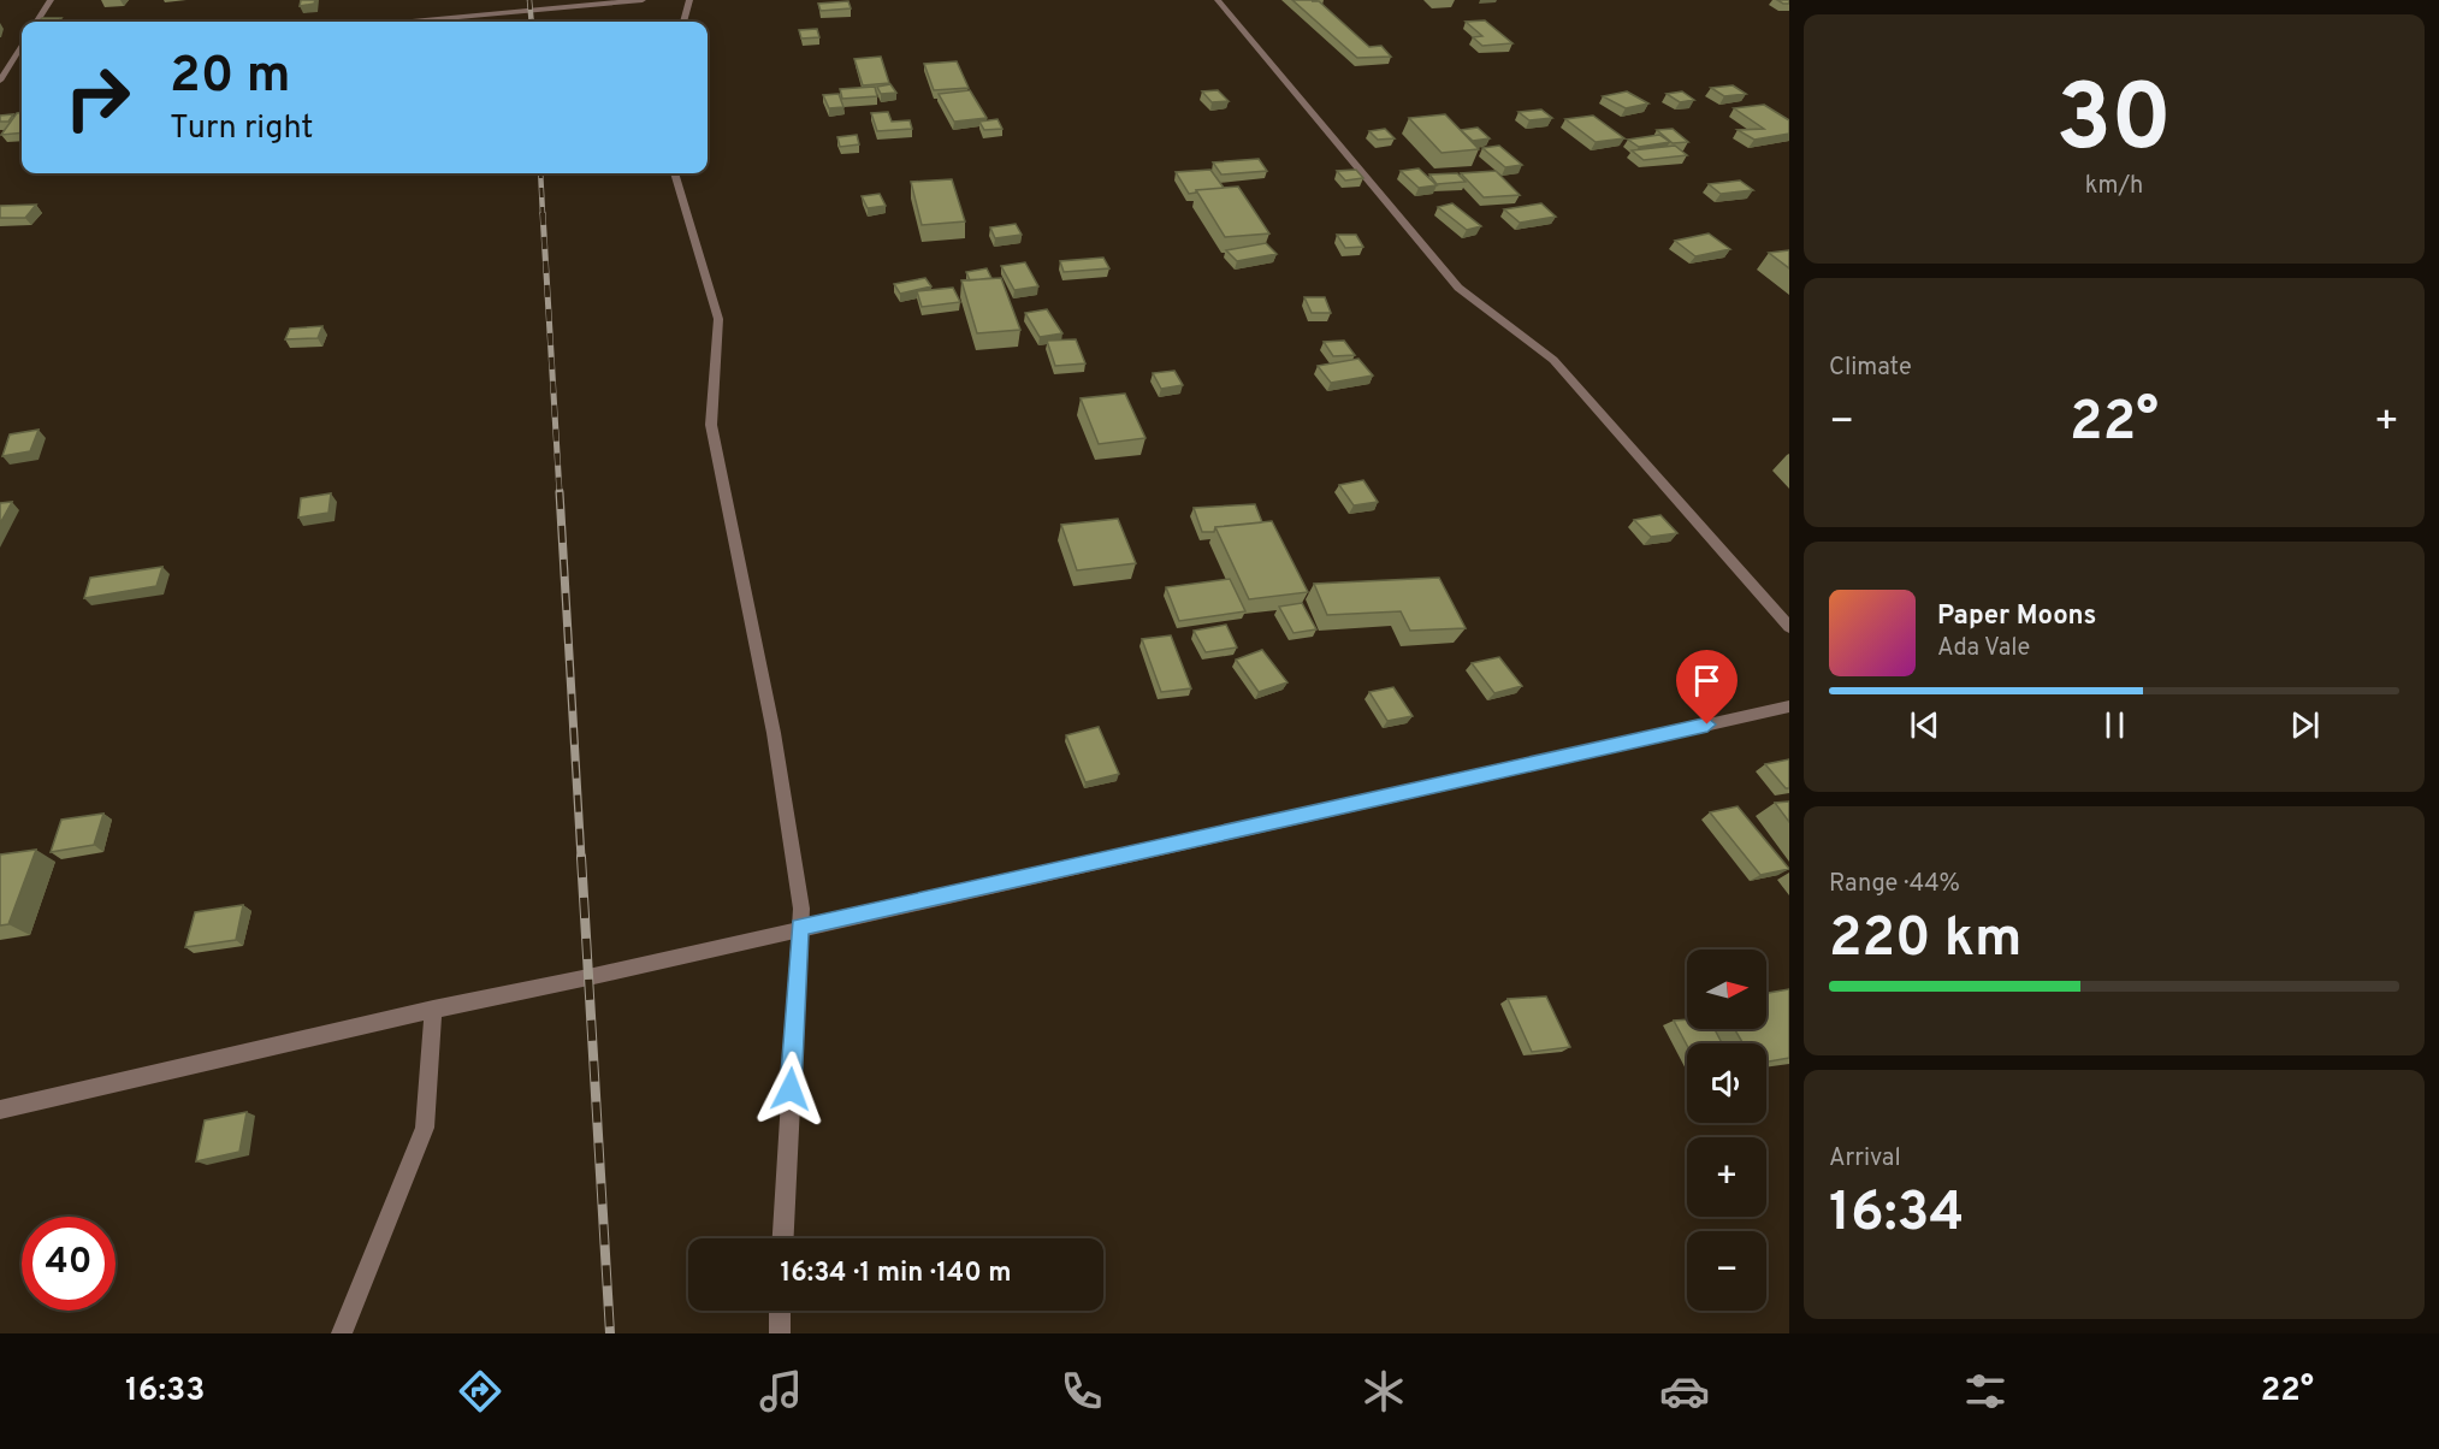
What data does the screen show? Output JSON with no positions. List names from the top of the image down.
{
  "north": "right",
  "page": {
    "tile": [
      ["30", "km/h"],
      "Climate",
      ["Range · 44%", "220 km"],
      ["Arrival", "16:34"]
    ],
    "turn": ["20 m", "Turn right"],
    "heat": ["−", "22°", "+"],
    "song": ["Paper Moons", "Ada Vale"],
    "map_buttons": ["+", "−"],
    "limit": "40",
    "trip": "16:34 · 1 min · 140 m",
    "tabs": ["16:33", "22°"]
  }
}
